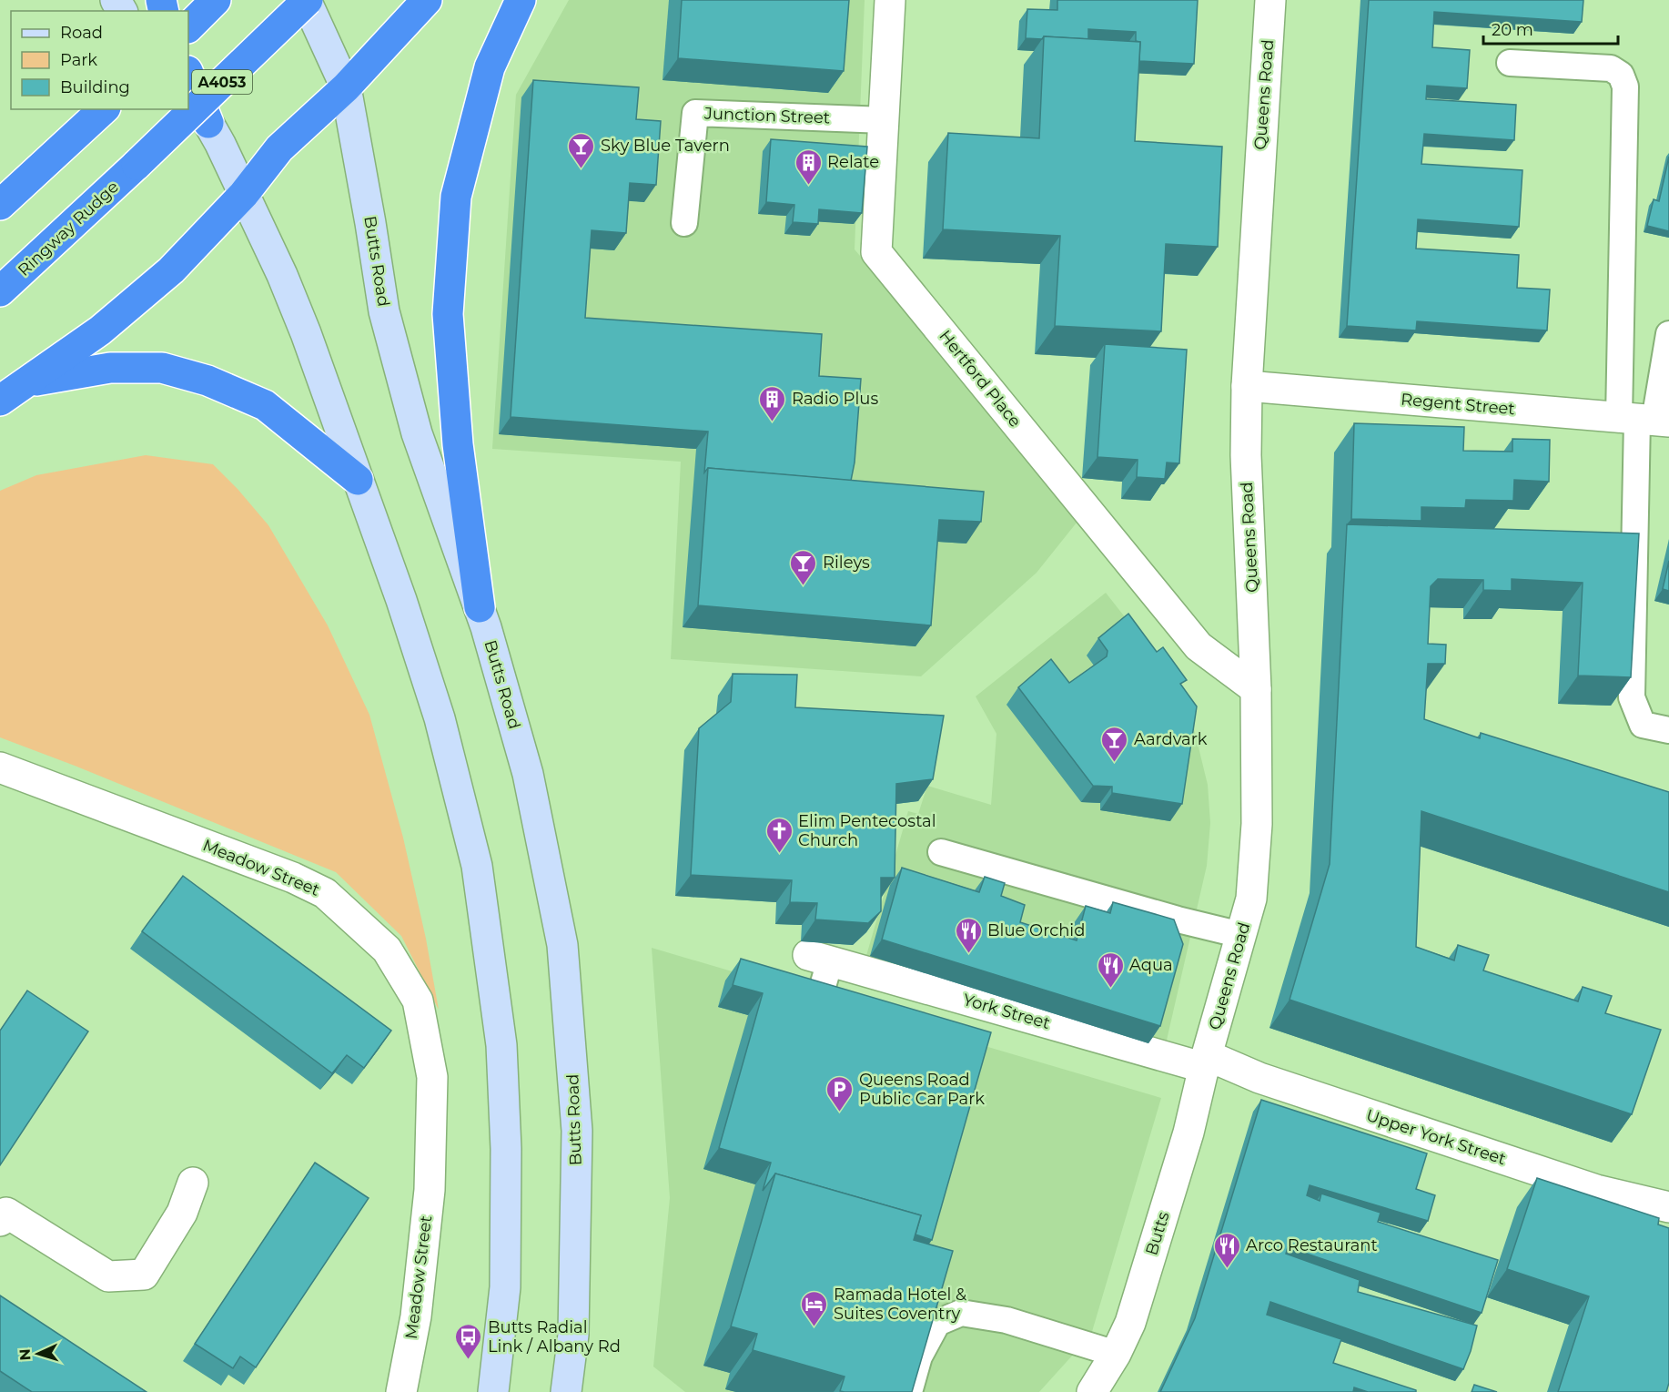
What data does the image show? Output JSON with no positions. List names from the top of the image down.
{
  "streets": {
    "highway": ["A4053", "Ringway Rudge"],
    "main road": ["Butts Road"],
    "street": [
      "Queens Road",
      "Hertford Place",
      "Regent Street",
      "Meadow Street",
      "York Street",
      "Upper York Street",
      "Butts"
    ],
    "lane": ["Junction Street"]
  },
  "crossings": [
    ["Queens Road", "Hertford Place"],
    ["Queens Road", "Regent Street"],
    ["Queens Road", "York Street"],
    ["Queens Road", "Upper York Street"],
    ["Queens Road", "Butts"],
    ["Junction Street", "Hertford Place"],
    ["Ringway Rudge", "Butts Road"],
    ["York Street", "Upper York Street"],
    ["York Street", "Butts"],
    ["Upper York Street", "Butts"]
  ],
  "places": {
    "bar": ["Sky Blue Tavern", "Rileys", "Aardvark"],
    "building": ["Relate", "Radio Plus"],
    "church": ["Elim Pentecostal Church"],
    "restaurant": ["Blue Orchid", "Aqua", "Arco Restaurant"],
    "parking": ["Queens Road Public Car Park"],
    "hotel": ["Ramada Hotel & Suites Coventry"],
    "bus stop": ["Butts Radial Link / Albany Rd"]
  },
  "legend": ["Road", "Park", "Building"],
  "scale_bar": "20 m",
  "north": "left"
}
